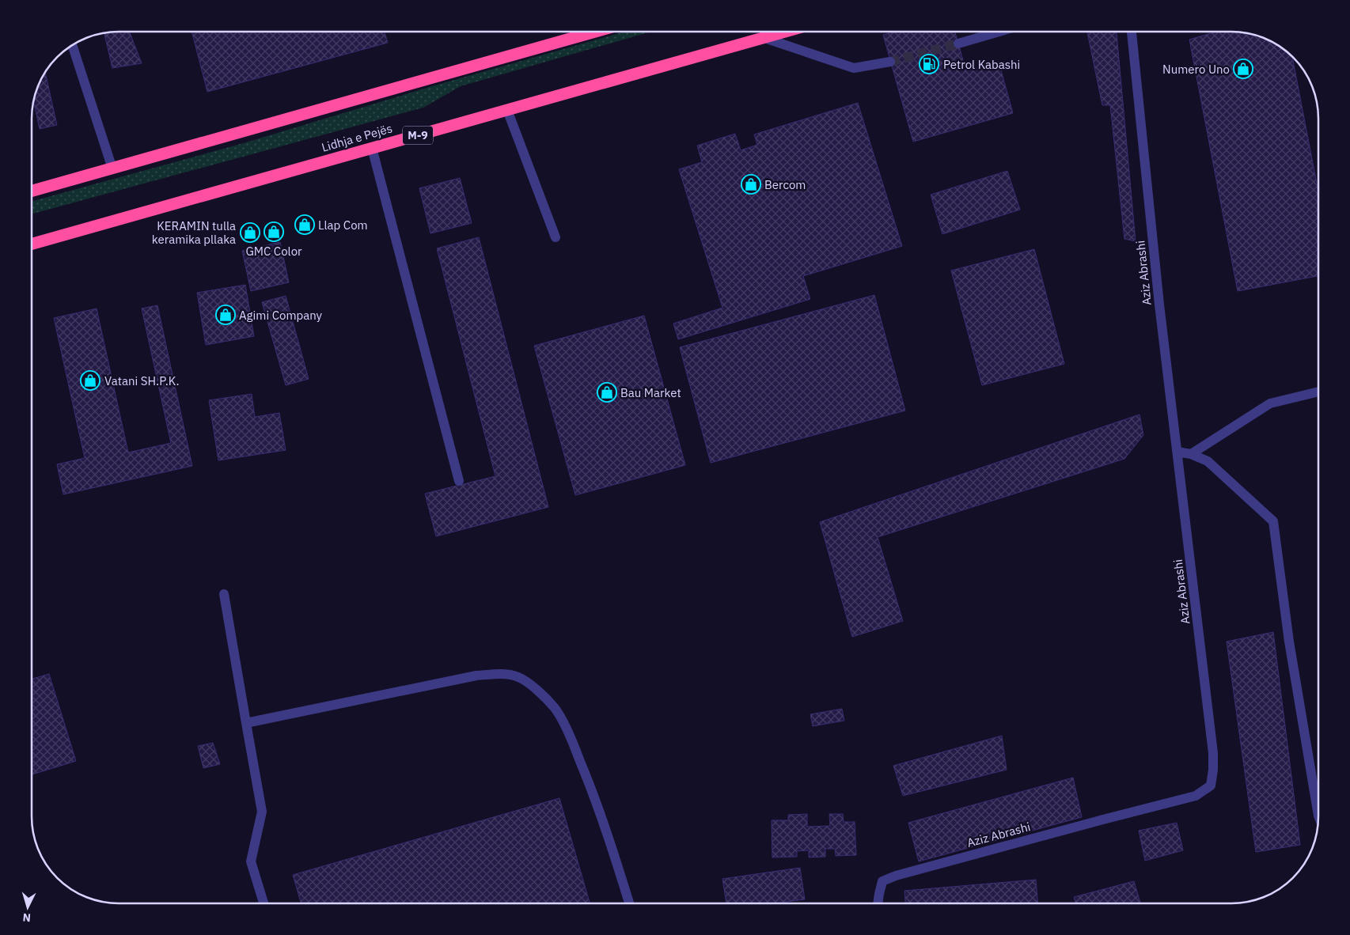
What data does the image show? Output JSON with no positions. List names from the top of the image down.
{
  "streets": {
    "highway": ["M-9", "Lidhja e Pejës"],
    "street": ["Aziz Abrashi"]
  },
  "places": {
    "fuel station": ["Petrol Kabashi"],
    "shop": [
      "Numero Uno",
      "Bercom",
      "Llap Com",
      "GMC Color",
      "KERAMIN tulla keramika pllaka",
      "Agimi Company",
      "Vatani SH.P.K.",
      "Bau Market"
    ]
  },
  "north": "bottom"
}
